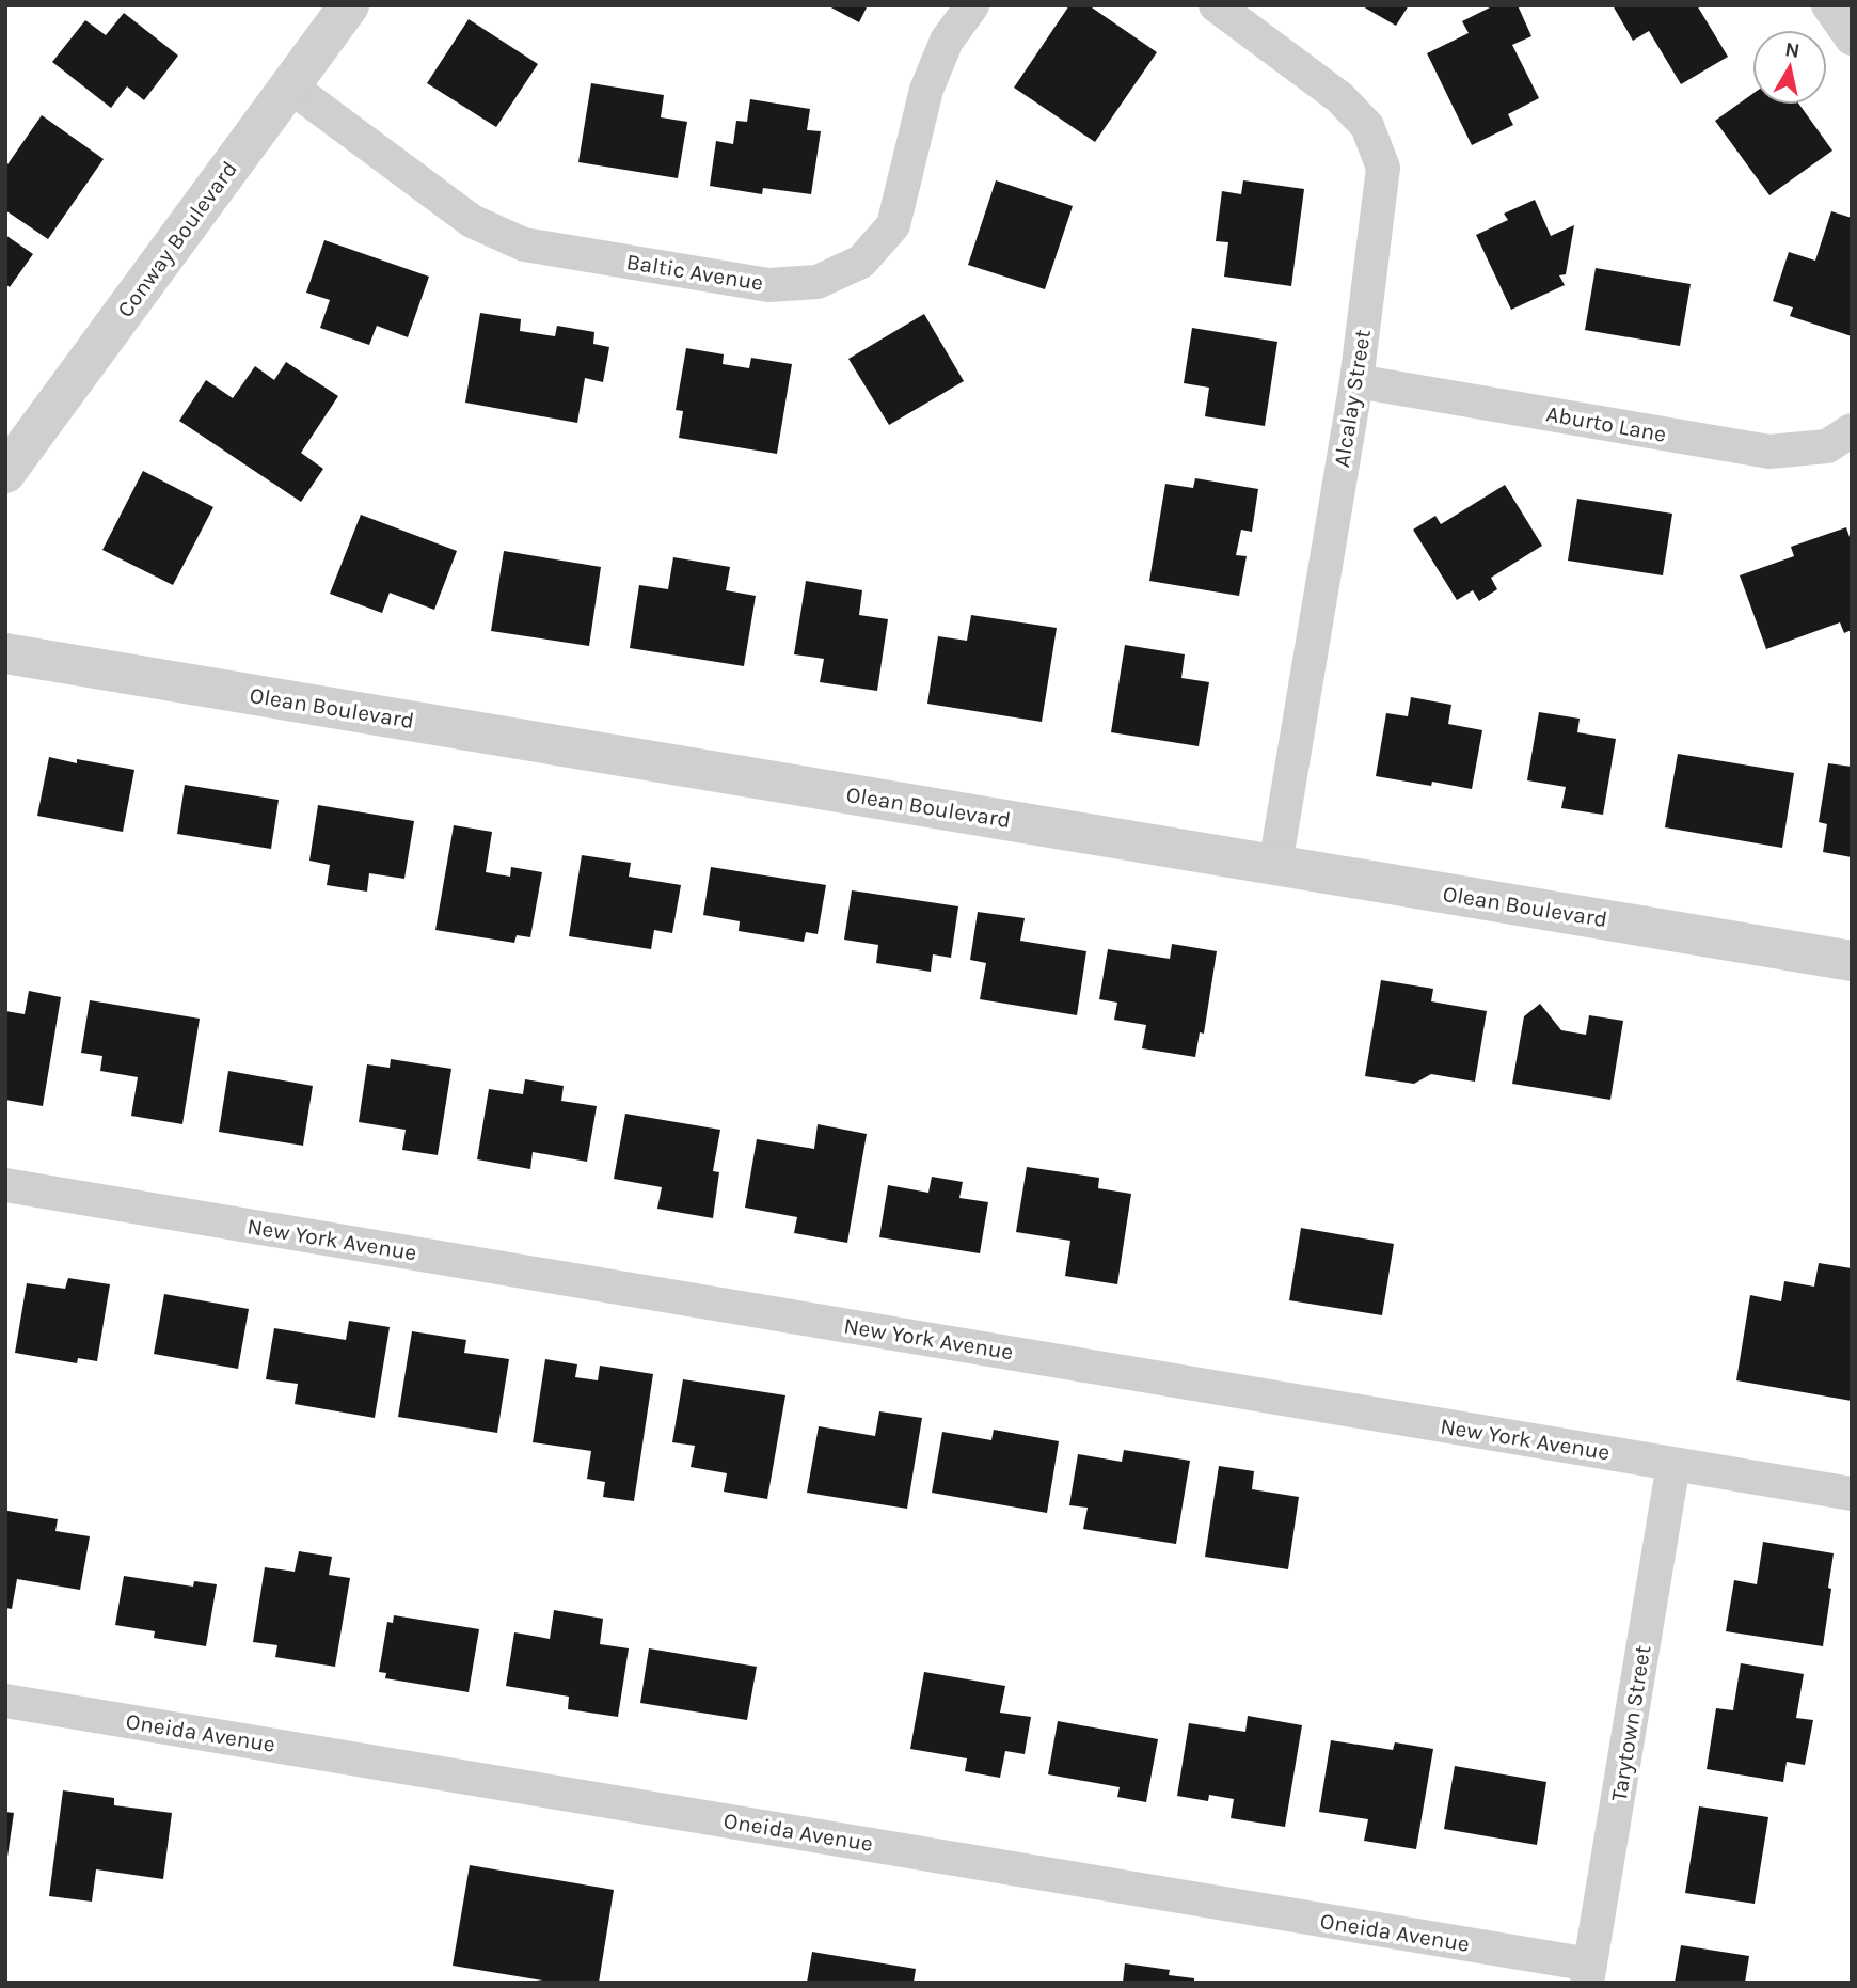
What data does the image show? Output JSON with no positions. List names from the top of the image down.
{
  "streets": {
    "street": [
      "Conway Boulevard",
      "Baltic Avenue",
      "Alcalay Street",
      "Aburto Lane",
      "Olean Boulevard",
      "New York Avenue",
      "Tarytown Street",
      "Oneida Avenue"
    ]
  },
  "crossings": [
    ["Conway Boulevard", "Baltic Avenue"],
    ["Alcalay Street", "Aburto Lane"],
    ["Alcalay Street", "Olean Boulevard"],
    ["New York Avenue", "Tarytown Street"],
    ["Tarytown Street", "Oneida Avenue"]
  ],
  "north": "top"
}
